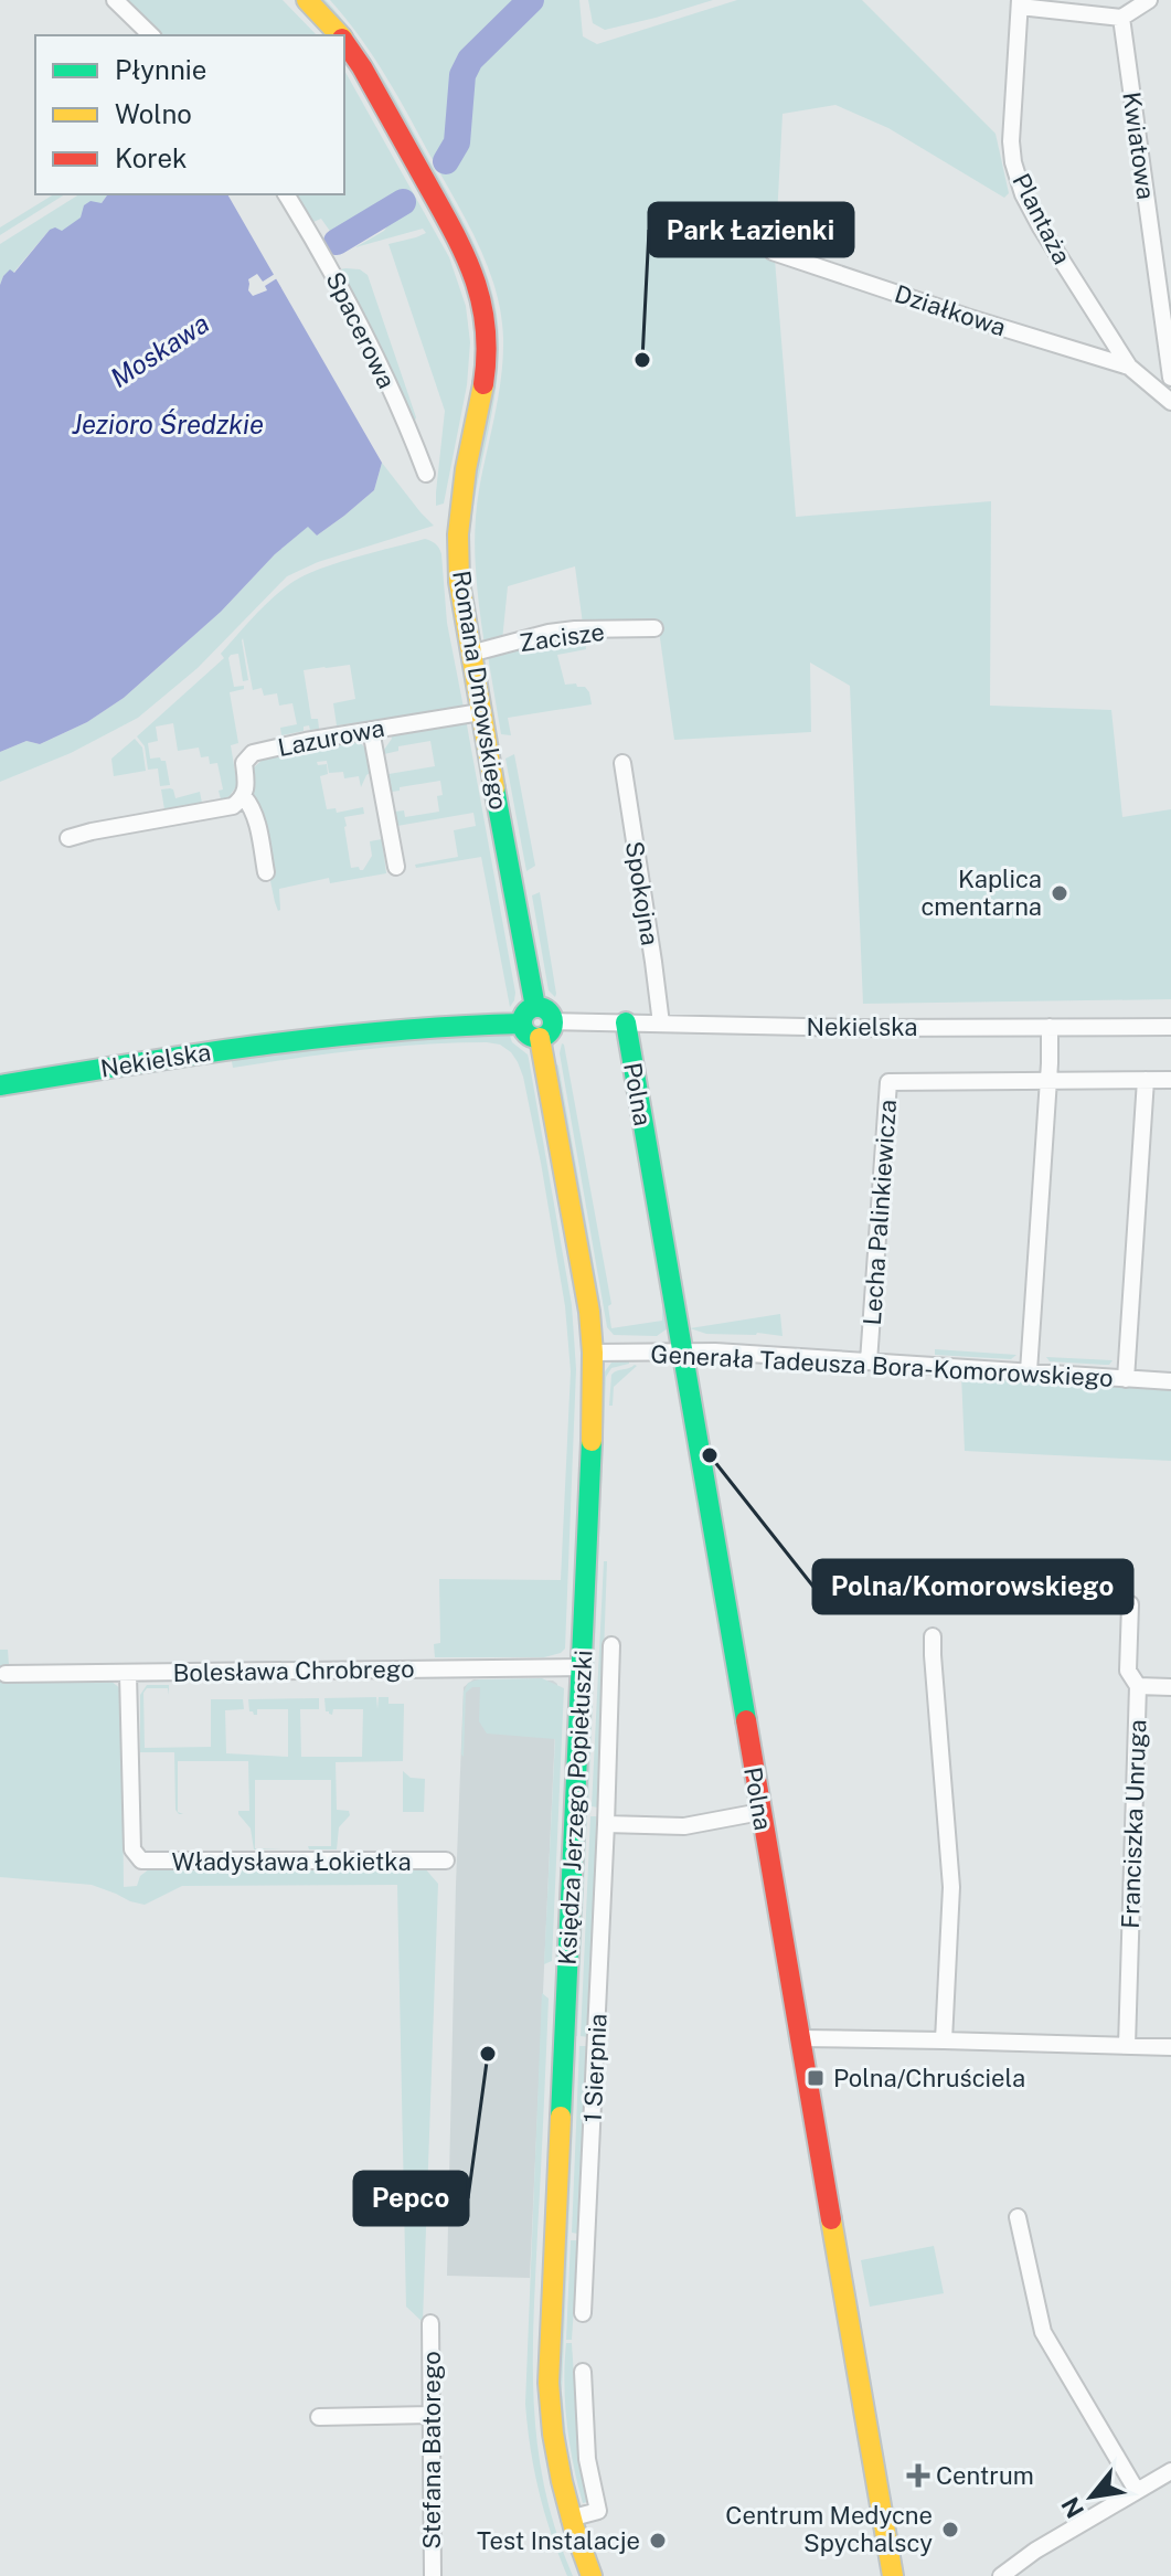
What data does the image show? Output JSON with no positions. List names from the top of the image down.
{
  "streets": {
    "street": [
      "Kwiatowa",
      "Plantaża",
      "Działkowa",
      "Spacerowa",
      "Zacisze",
      "Romana Dmowskiego",
      "Lazurowa",
      "Spokojna",
      "Nekielska",
      "Polna",
      "Lecha Palinkiewicza",
      "Generała Tadeusza Bora-Komorowskiego",
      "Bolesława Chrobrego",
      "Księdza Jerzego Popiełuszki",
      "Franciszka Unruga",
      "Władysława Łokietka",
      "1 Sierpnia",
      "Stefana Batorego"
    ]
  },
  "crossings": [
    ["Plantaża", "Działkowa"],
    ["Zacisze", "Romana Dmowskiego"],
    ["Romana Dmowskiego", "Lazurowa"],
    ["Romana Dmowskiego", "Nekielska"],
    ["Romana Dmowskiego", "Księdza Jerzego Popiełuszki"],
    ["Spokojna", "Nekielska"],
    ["Nekielska", "Polna"],
    ["Nekielska", "Księdza Jerzego Popiełuszki"],
    ["Polna", "Generała Tadeusza Bora-Komorowskiego"],
    ["Lecha Palinkiewicza", "Generała Tadeusza Bora-Komorowskiego"],
    ["Generała Tadeusza Bora-Komorowskiego", "Księdza Jerzego Popiełuszki"],
    ["Bolesława Chrobrego", "Księdza Jerzego Popiełuszki"],
    ["Bolesława Chrobrego", "Władysława Łokietka"]
  ],
  "water": ["Moskawa", "Jezioro Średzkie"],
  "places": {
    "other": [
      "Park Łazienki",
      "Kaplica cmentarna",
      "Polna/Komorowskiego",
      "Pepco",
      "Centrum Medycne Spychalscy",
      "Test Instalacje"
    ],
    "transit": ["Polna/Chruściela"],
    "health": ["Centrum"]
  },
  "legend": ["Płynnie", "Wolno", "Korek"],
  "north": "bottom left"
}
